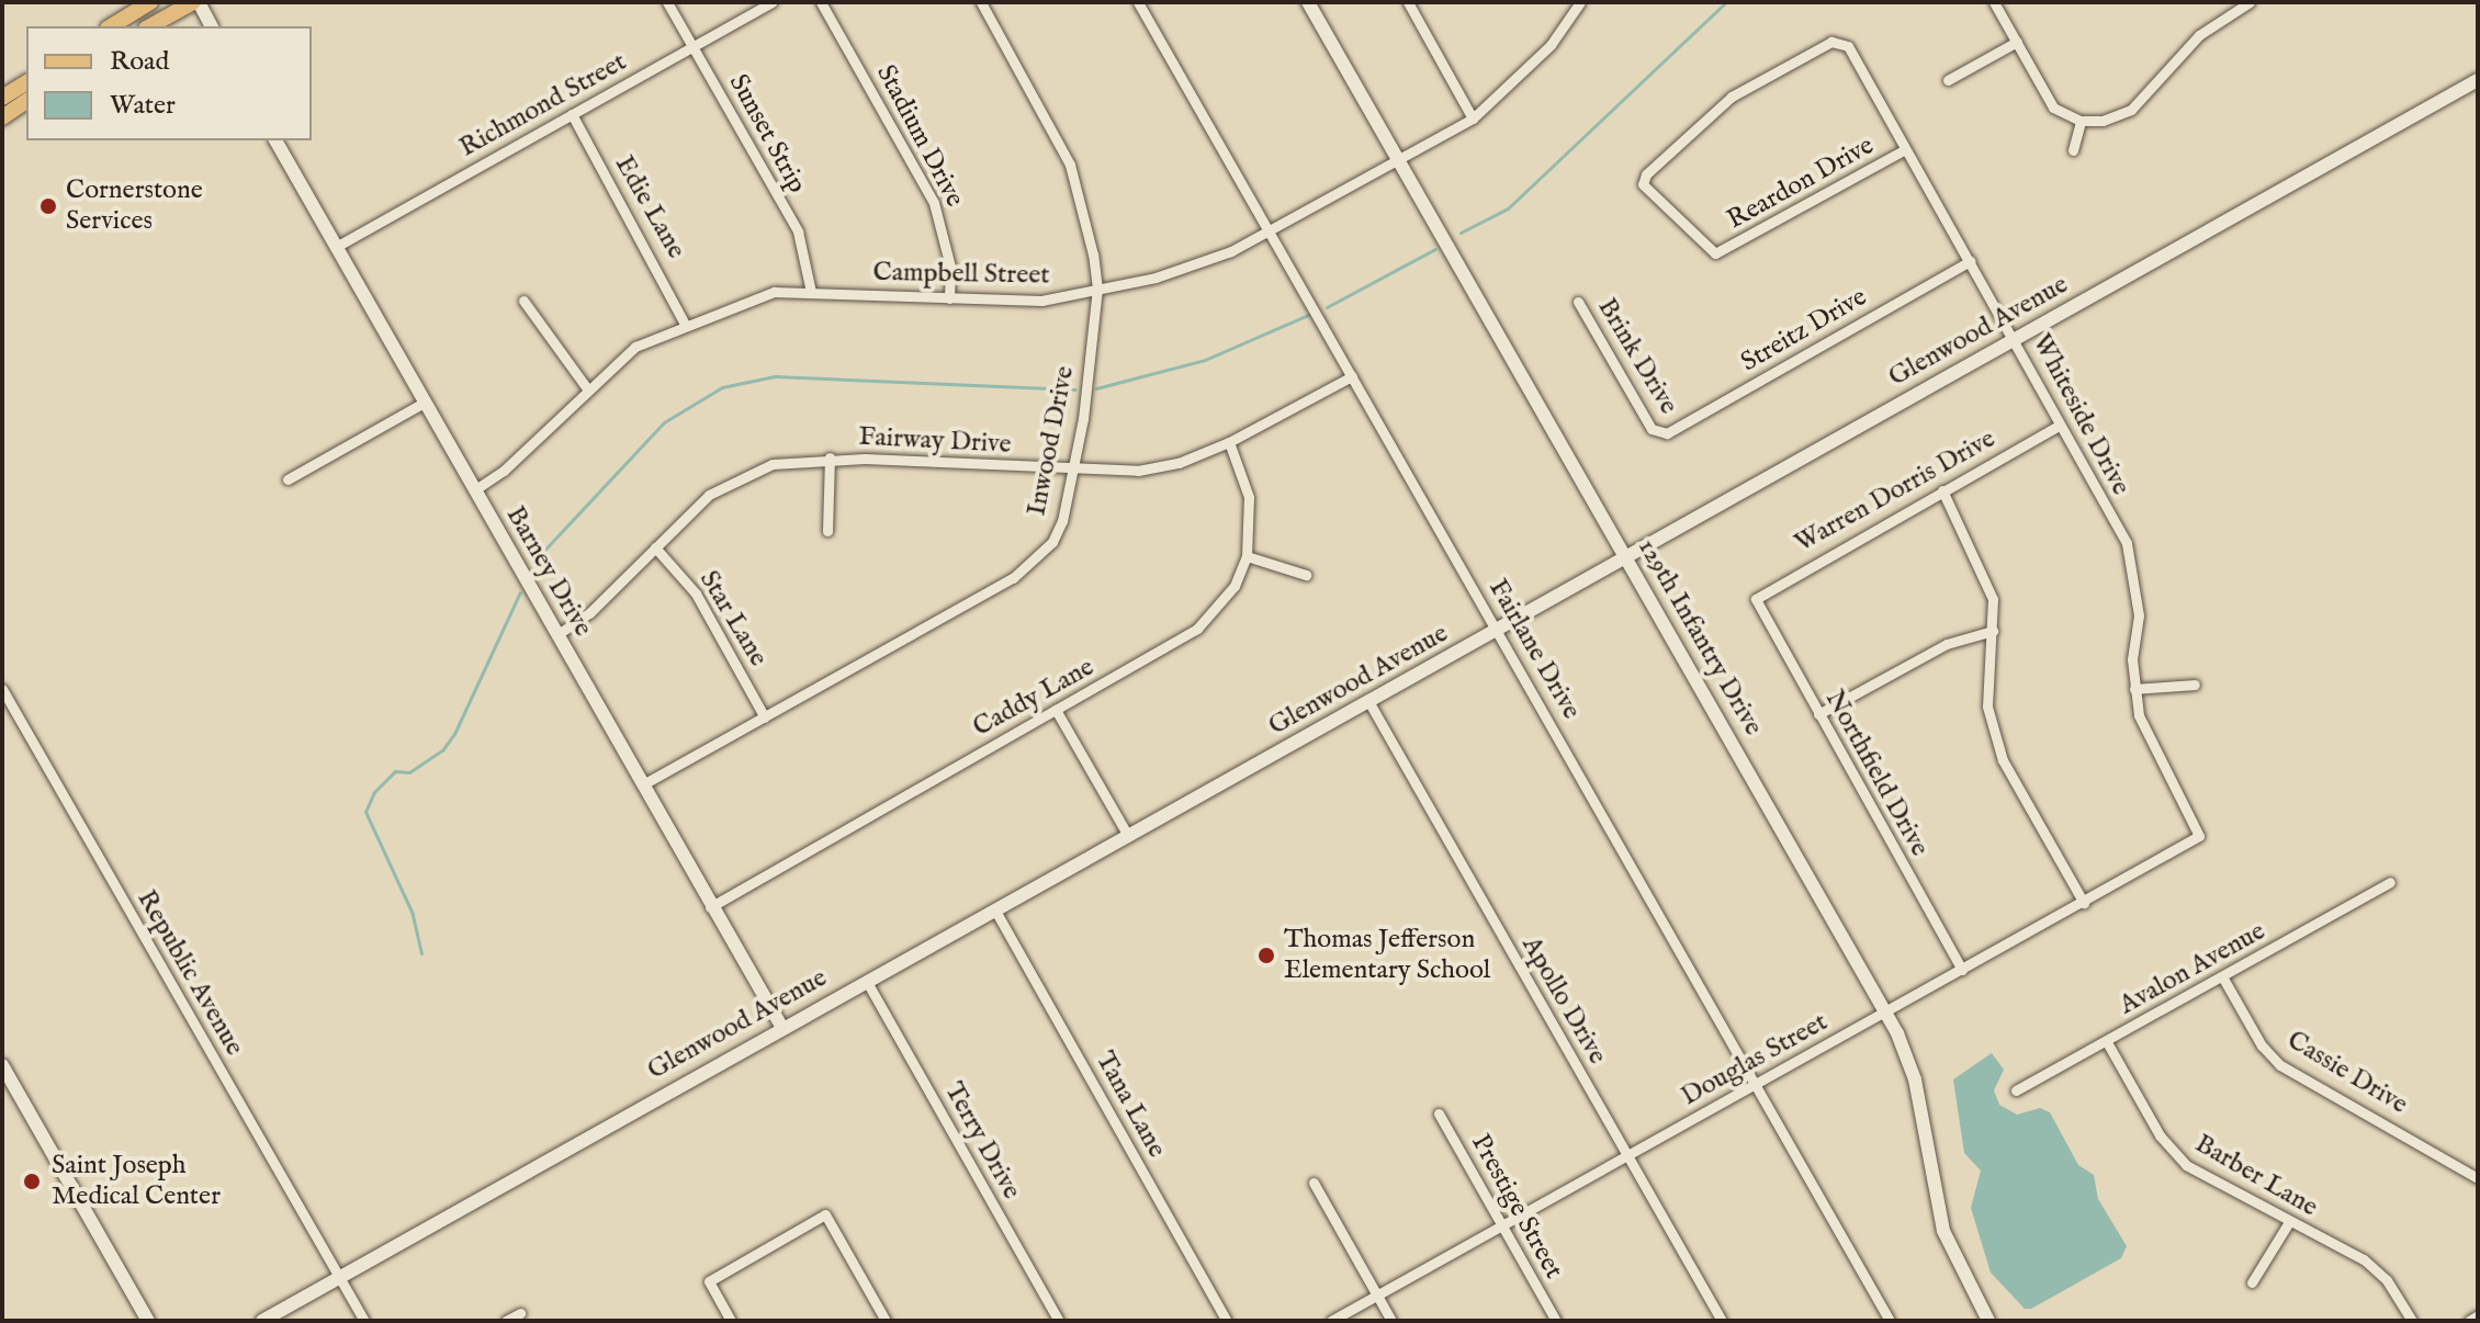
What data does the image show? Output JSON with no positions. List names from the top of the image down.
{
  "streets": {
    "street": [
      "Richmond Street",
      "Sunset Strip",
      "Stadium Drive",
      "Reardon Drive",
      "Edie Lane",
      "Campbell Street",
      "Streitz Drive",
      "Glenwood Avenue",
      "Brink Drive",
      "Whiteside Drive",
      "Fairway Drive",
      "Inwood Drive",
      "Warren Dorris Drive",
      "Barney Drive",
      "Star Lane",
      "129th Infantry Drive",
      "Fairlane Drive",
      "Caddy Lane",
      "Northfield Drive",
      "Avalon Avenue",
      "Republic Avenue",
      "Apollo Drive",
      "Douglas Street",
      "Cassie Drive",
      "Tana Lane",
      "Terry Drive",
      "Barber Lane",
      "Prestige Street"
    ]
  },
  "crossings": [
    ["Richmond Street", "Sunset Strip"],
    ["Richmond Street", "Edie Lane"],
    ["Richmond Street", "Barney Drive"],
    ["Sunset Strip", "Campbell Street"],
    ["Stadium Drive", "Campbell Street"],
    ["Reardon Drive", "Whiteside Drive"],
    ["Edie Lane", "Campbell Street"],
    ["Campbell Street", "Inwood Drive"],
    ["Campbell Street", "Barney Drive"],
    ["Campbell Street", "129th Infantry Drive"],
    ["Campbell Street", "Fairlane Drive"],
    ["Streitz Drive", "Brink Drive"],
    ["Streitz Drive", "Whiteside Drive"],
    ["Glenwood Avenue", "Whiteside Drive"],
    ["Glenwood Avenue", "Barney Drive"],
    ["Glenwood Avenue", "129th Infantry Drive"],
    ["Glenwood Avenue", "Fairlane Drive"],
    ["Glenwood Avenue", "Republic Avenue"],
    ["Glenwood Avenue", "Apollo Drive"],
    ["Glenwood Avenue", "Tana Lane"],
    ["Glenwood Avenue", "Terry Drive"],
    ["Whiteside Drive", "Warren Dorris Drive"],
    ["Whiteside Drive", "Douglas Street"],
    ["Fairway Drive", "Inwood Drive"],
    ["Fairway Drive", "Barney Drive"],
    ["Fairway Drive", "Star Lane"],
    ["Fairway Drive", "Fairlane Drive"],
    ["Fairway Drive", "Caddy Lane"],
    ["Inwood Drive", "Barney Drive"],
    ["Inwood Drive", "Star Lane"],
    ["Warren Dorris Drive", "Northfield Drive"],
    ["Barney Drive", "Caddy Lane"],
    ["129th Infantry Drive", "Douglas Street"],
    ["Fairlane Drive", "Douglas Street"],
    ["Northfield Drive", "Douglas Street"],
    ["Avalon Avenue", "Cassie Drive"],
    ["Avalon Avenue", "Barber Lane"],
    ["Apollo Drive", "Douglas Street"],
    ["Douglas Street", "Prestige Street"]
  ],
  "places": ["Cornerstone Services", "Thomas Jefferson Elementary School", "Saint Joseph Medical Center"],
  "legend": ["Road", "Water"]
}
